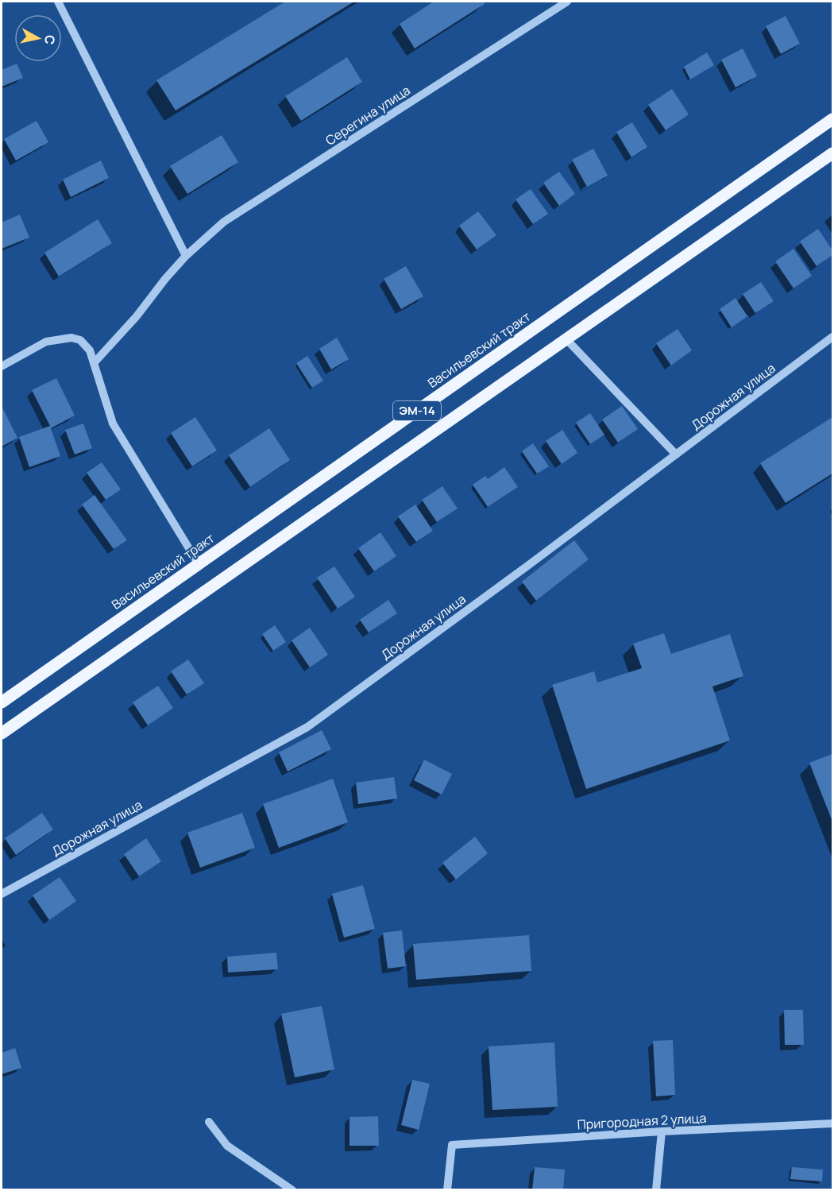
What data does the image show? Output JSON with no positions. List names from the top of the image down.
{
  "streets": {
    "main road": ["Васильевский тракт", "ЭМ-14"],
    "street": ["Серегина улица", "Дорожная улица", "Пригородная 2 улица"]
  },
  "north": "right"
}
